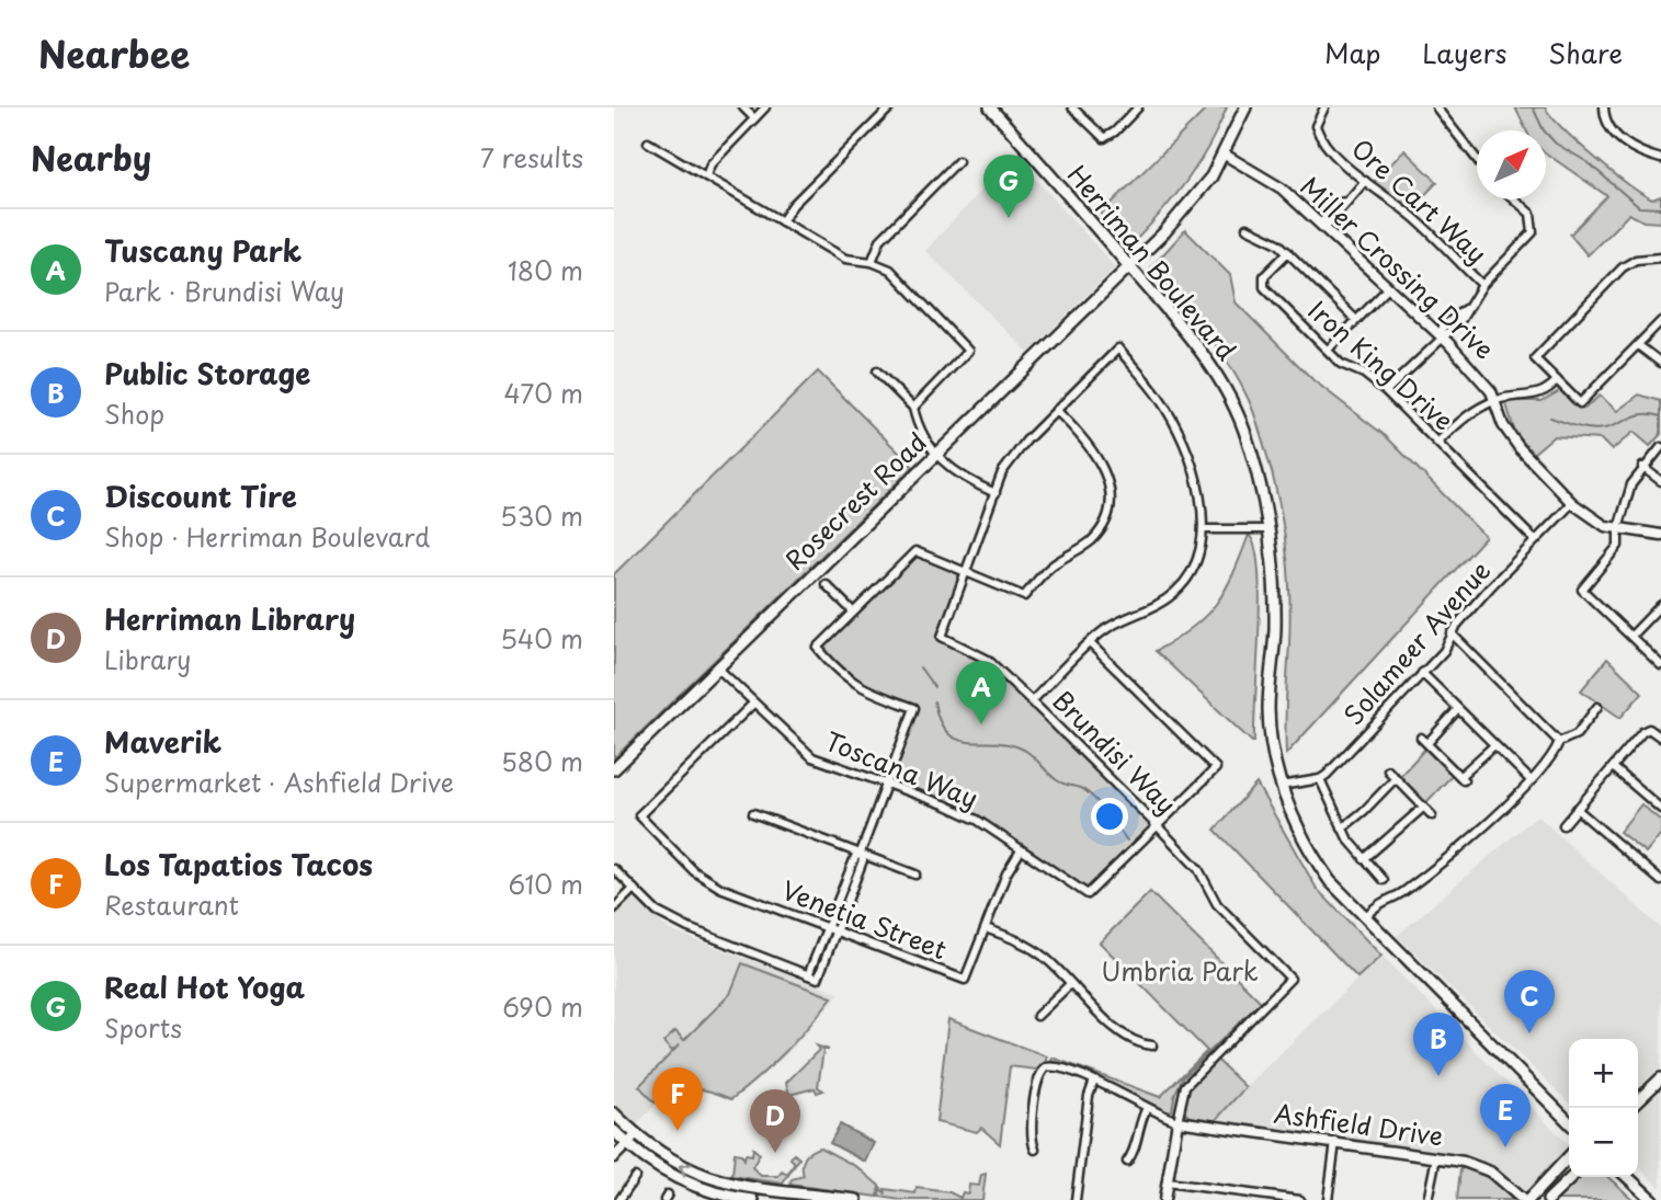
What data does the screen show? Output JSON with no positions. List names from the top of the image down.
{
  "streets": {
    "main road": ["Herriman Boulevard", "Rosecrest Road"],
    "street": [
      "Ore Cart Way",
      "Miller Crossing Drive",
      "Iron King Drive",
      "Solameer Avenue",
      "Brundisi Way",
      "Toscana Way",
      "Venetia Street",
      "Ashfield Drive"
    ]
  },
  "crossings": [
    ["Herriman Boulevard", "Rosecrest Road"],
    ["Miller Crossing Drive", "Rosecrest Road"],
    ["Miller Crossing Drive", "Solameer Avenue"],
    ["Iron King Drive", "Solameer Avenue"],
    ["Rosecrest Road", "Toscana Way"],
    ["Brundisi Way", "Toscana Way"],
    ["Brundisi Way", "Ashfield Drive"],
    ["Toscana Way", "Venetia Street"]
  ],
  "parks": ["Umbria Park"],
  "north": "top right",
  "page": {
    "header": "Nearbee",
    "nav": ["Map", "Layers", "Share"],
    "heading": ["Nearby", "7 results"],
    "pins": [
      "G",
      "A",
      "C",
      "B",
      "F",
      "E",
      "D"
    ],
    "list": [
      {
        "mark": "A",
        "name": "Tuscany Park",
        "note": "Park · Brundisi Way",
        "value": "180 m"
      },
      {
        "mark": "B",
        "name": "Public Storage",
        "note": "Shop",
        "value": "470 m"
      },
      {
        "mark": "C",
        "name": "Discount Tire",
        "note": "Shop · Herriman Boulevard",
        "value": "530 m"
      },
      {
        "mark": "D",
        "name": "Herriman Library",
        "note": "Library",
        "value": "540 m"
      },
      {
        "mark": "E",
        "name": "Maverik",
        "note": "Supermarket · Ashfield Drive",
        "value": "580 m"
      },
      {
        "mark": "F",
        "name": "Los Tapatios Tacos",
        "note": "Restaurant",
        "value": "610 m"
      },
      {
        "mark": "G",
        "name": "Real Hot Yoga",
        "note": "Sports",
        "value": "690 m"
      }
    ],
    "map_buttons": ["+", "−"]
  }
}
